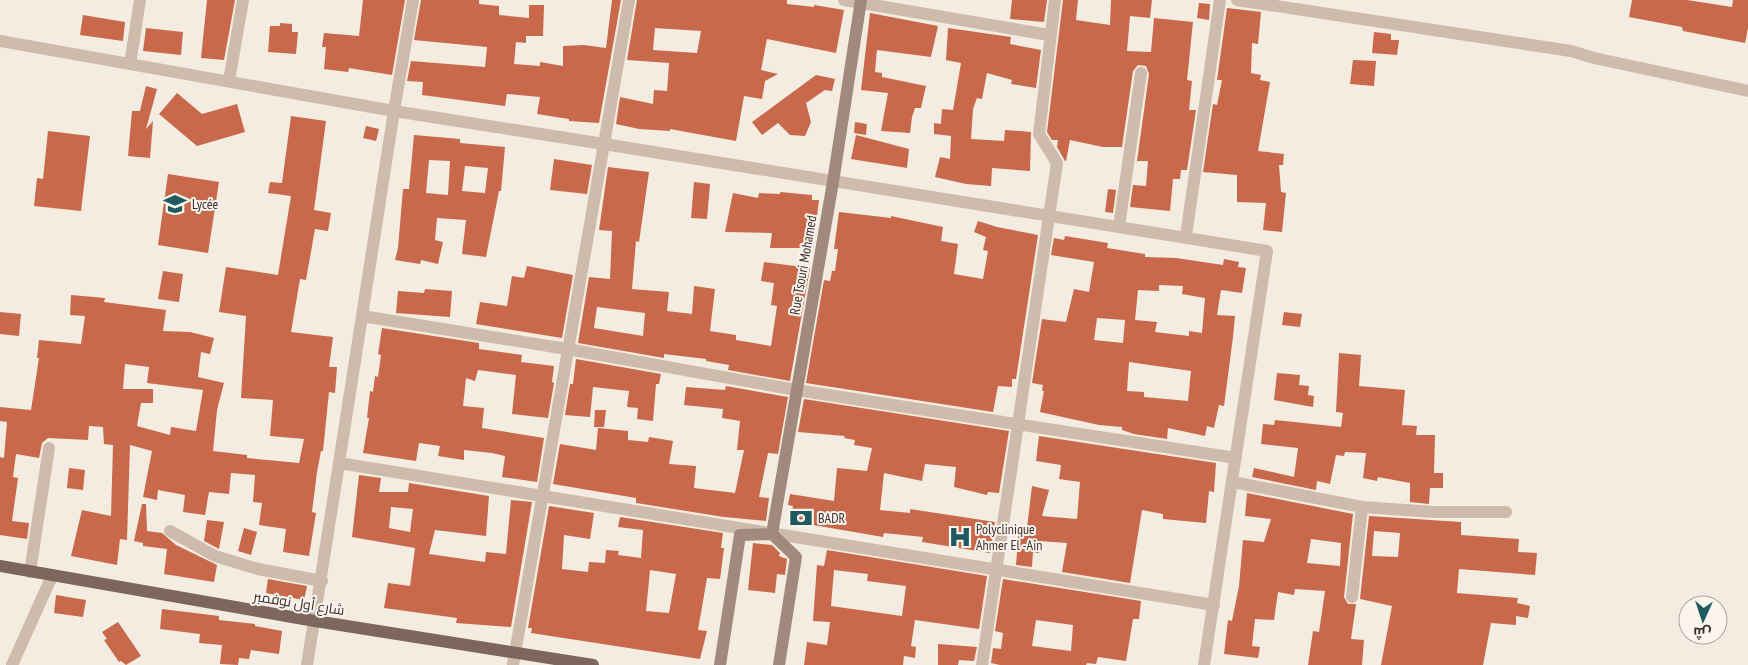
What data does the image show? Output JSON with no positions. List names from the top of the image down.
{
  "streets": {
    "main road": ["شارع أول نوفمبر"],
    "street": ["Rue Tsouri Mohamed"]
  },
  "places": {
    "school or university": ["Lycée"],
    "bank": ["BADR"],
    "hospital": ["Polyclinique Ahmer El -Ain"]
  },
  "north": "bottom"
}
